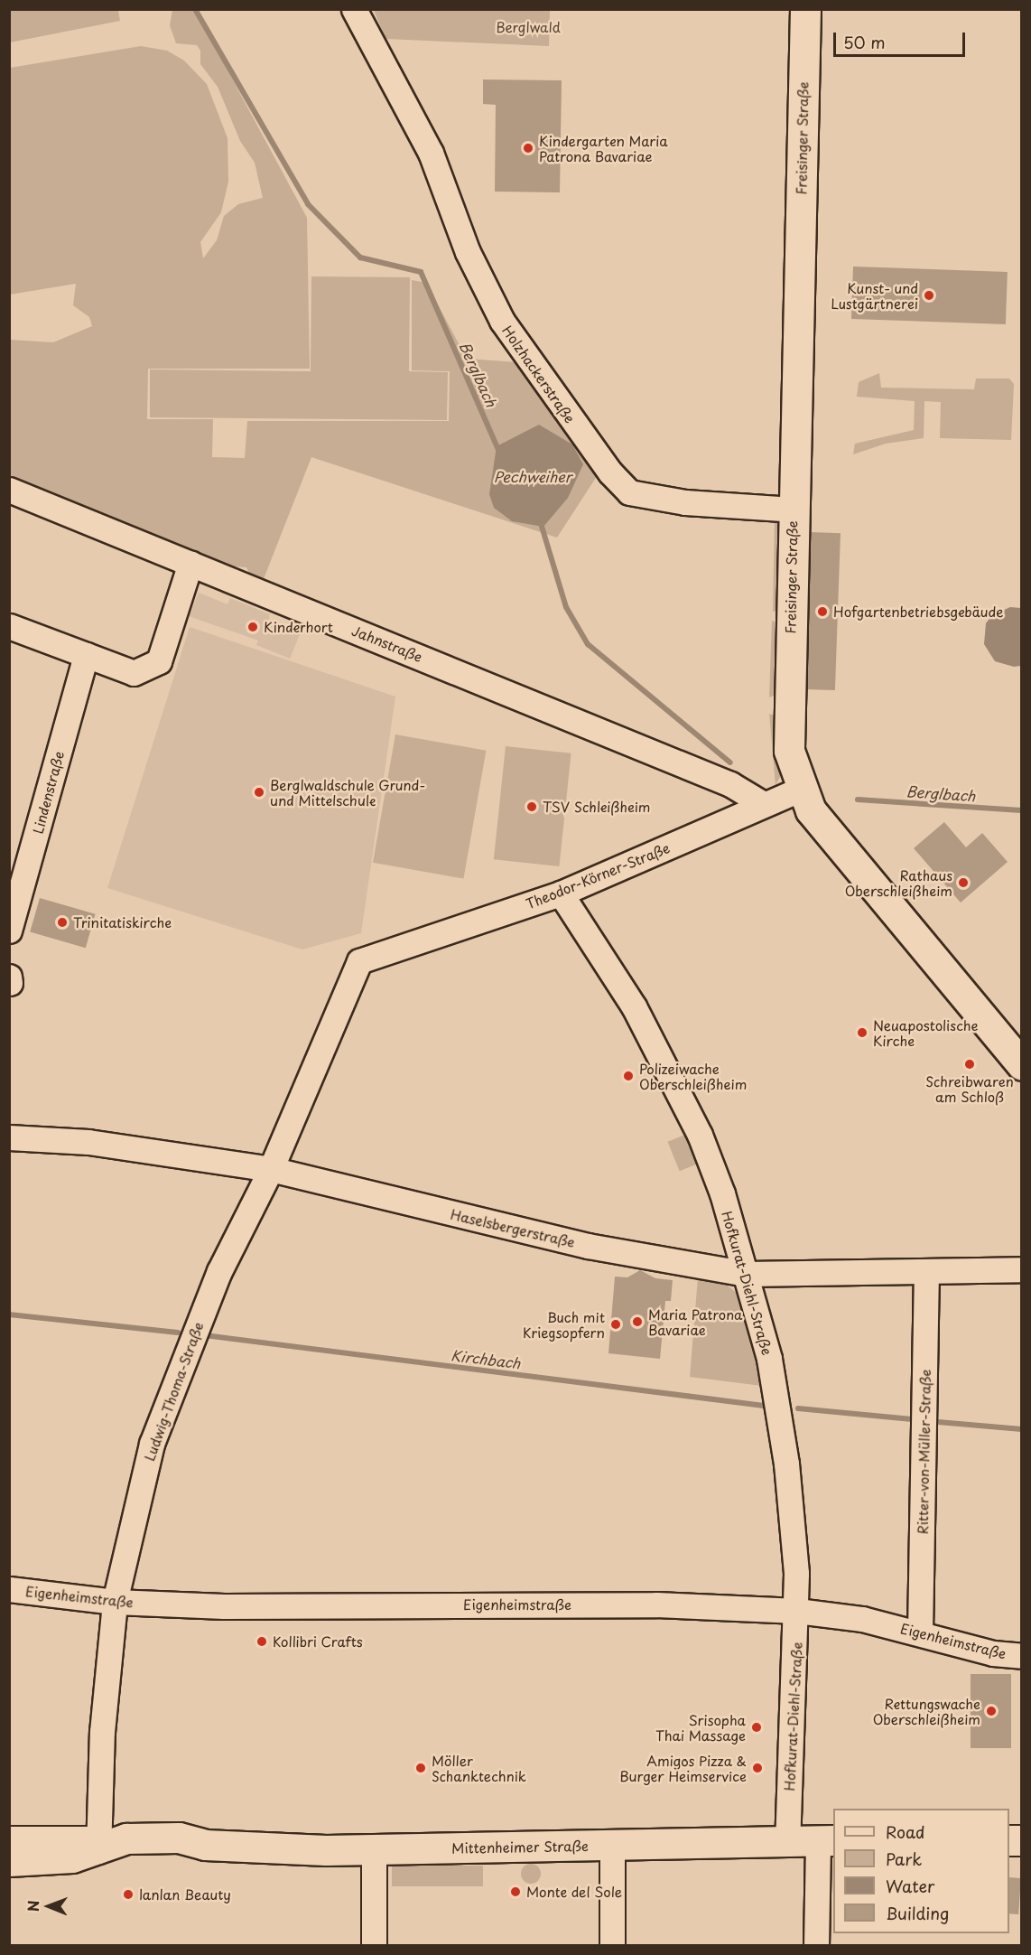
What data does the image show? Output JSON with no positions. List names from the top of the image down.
{
  "streets": {
    "main road": ["Freisinger Straße", "Mittenheimer Straße"],
    "street": [
      "Holzhackerstraße",
      "Jahnstraße",
      "Lindenstraße",
      "Theodor-Körner-Straße",
      "Haselsbergerstraße",
      "Hofkurat-Diehl-Straße",
      "Ludwig-Thoma-Straße",
      "Ritter-von-Müller-Straße",
      "Eigenheimstraße"
    ]
  },
  "crossings": [
    ["Freisinger Straße", "Holzhackerstraße"],
    ["Freisinger Straße", "Theodor-Körner-Straße"],
    ["Jahnstraße", "Theodor-Körner-Straße"],
    ["Theodor-Körner-Straße", "Hofkurat-Diehl-Straße"],
    ["Theodor-Körner-Straße", "Ludwig-Thoma-Straße"],
    ["Haselsbergerstraße", "Hofkurat-Diehl-Straße"],
    ["Haselsbergerstraße", "Ludwig-Thoma-Straße"],
    ["Haselsbergerstraße", "Ritter-von-Müller-Straße"],
    ["Hofkurat-Diehl-Straße", "Eigenheimstraße"],
    ["Hofkurat-Diehl-Straße", "Mittenheimer Straße"],
    ["Ludwig-Thoma-Straße", "Eigenheimstraße"],
    ["Ludwig-Thoma-Straße", "Mittenheimer Straße"],
    ["Ritter-von-Müller-Straße", "Eigenheimstraße"]
  ],
  "water": ["Berglbach", "Pechweiher", "Kirchbach"],
  "parks": ["Berglwald"],
  "places": [
    "Kindergarten Maria Patrona Bavariae",
    "Kunst- und Lustgärtnerei",
    "Hofgartenbetriebsgebäude",
    "Kinderhort",
    "Berglwaldschule Grund- und Mittelschule",
    "TSV Schleißheim",
    "Rathaus Oberschleißheim",
    "Trinitatiskirche",
    "Neuapostolische Kirche",
    "Schreibwaren am Schloß",
    "Polizeiwache Oberschleißheim",
    "Maria Patrona Bavariae",
    "Buch mit Kriegsopfern",
    "Kollibri Crafts",
    "Rettungswache Oberschleißheim",
    "Srisopha Thai Massage",
    "Möller Schanktechnik",
    "Amigos Pizza & Burger Heimservice",
    "Monte del Sole",
    "lanlan Beauty"
  ],
  "legend": [
    "Road",
    "Park",
    "Water",
    "Building"
  ],
  "scale_bar": "50 m",
  "north": "left"
}
